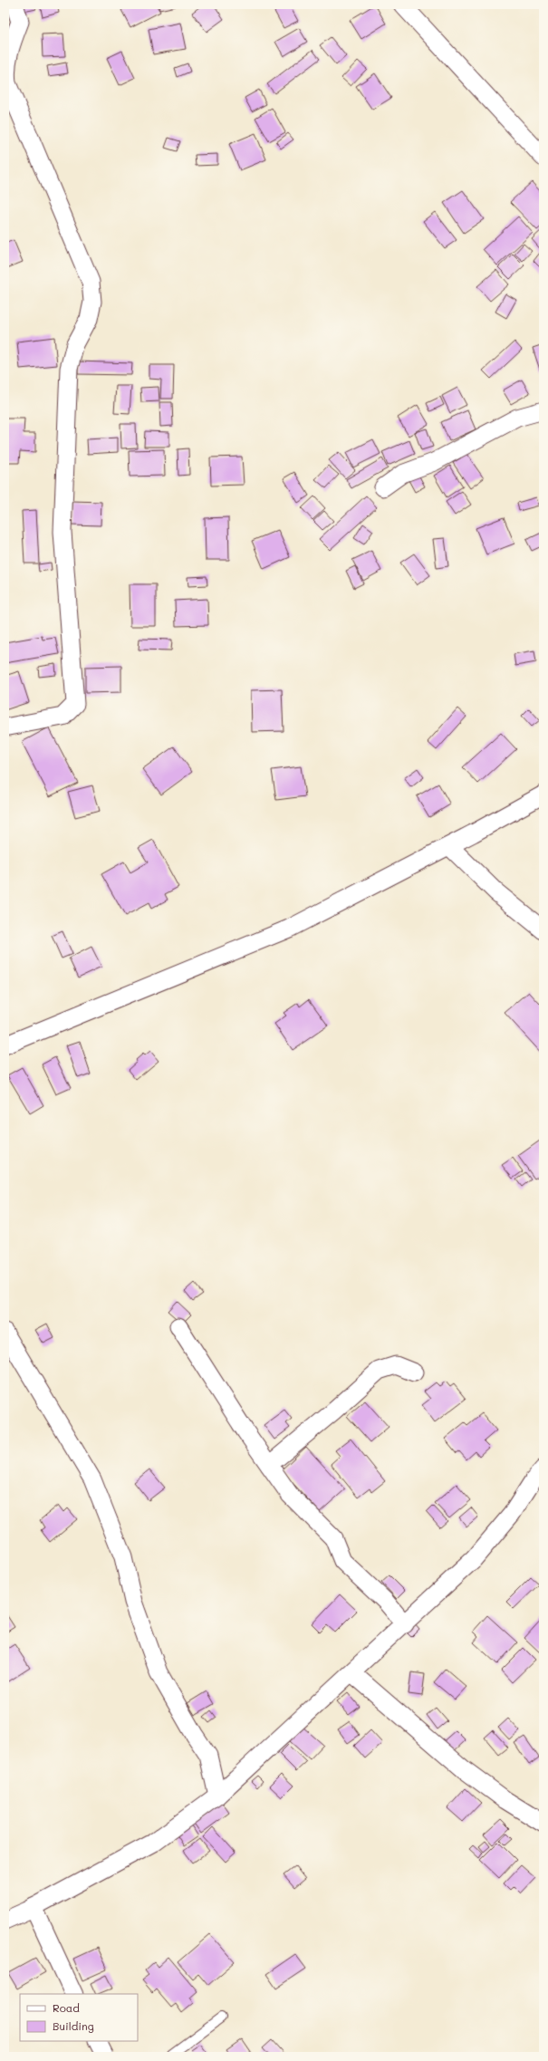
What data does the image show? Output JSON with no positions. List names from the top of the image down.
{
  "legend": ["Road", "Building"]
}
